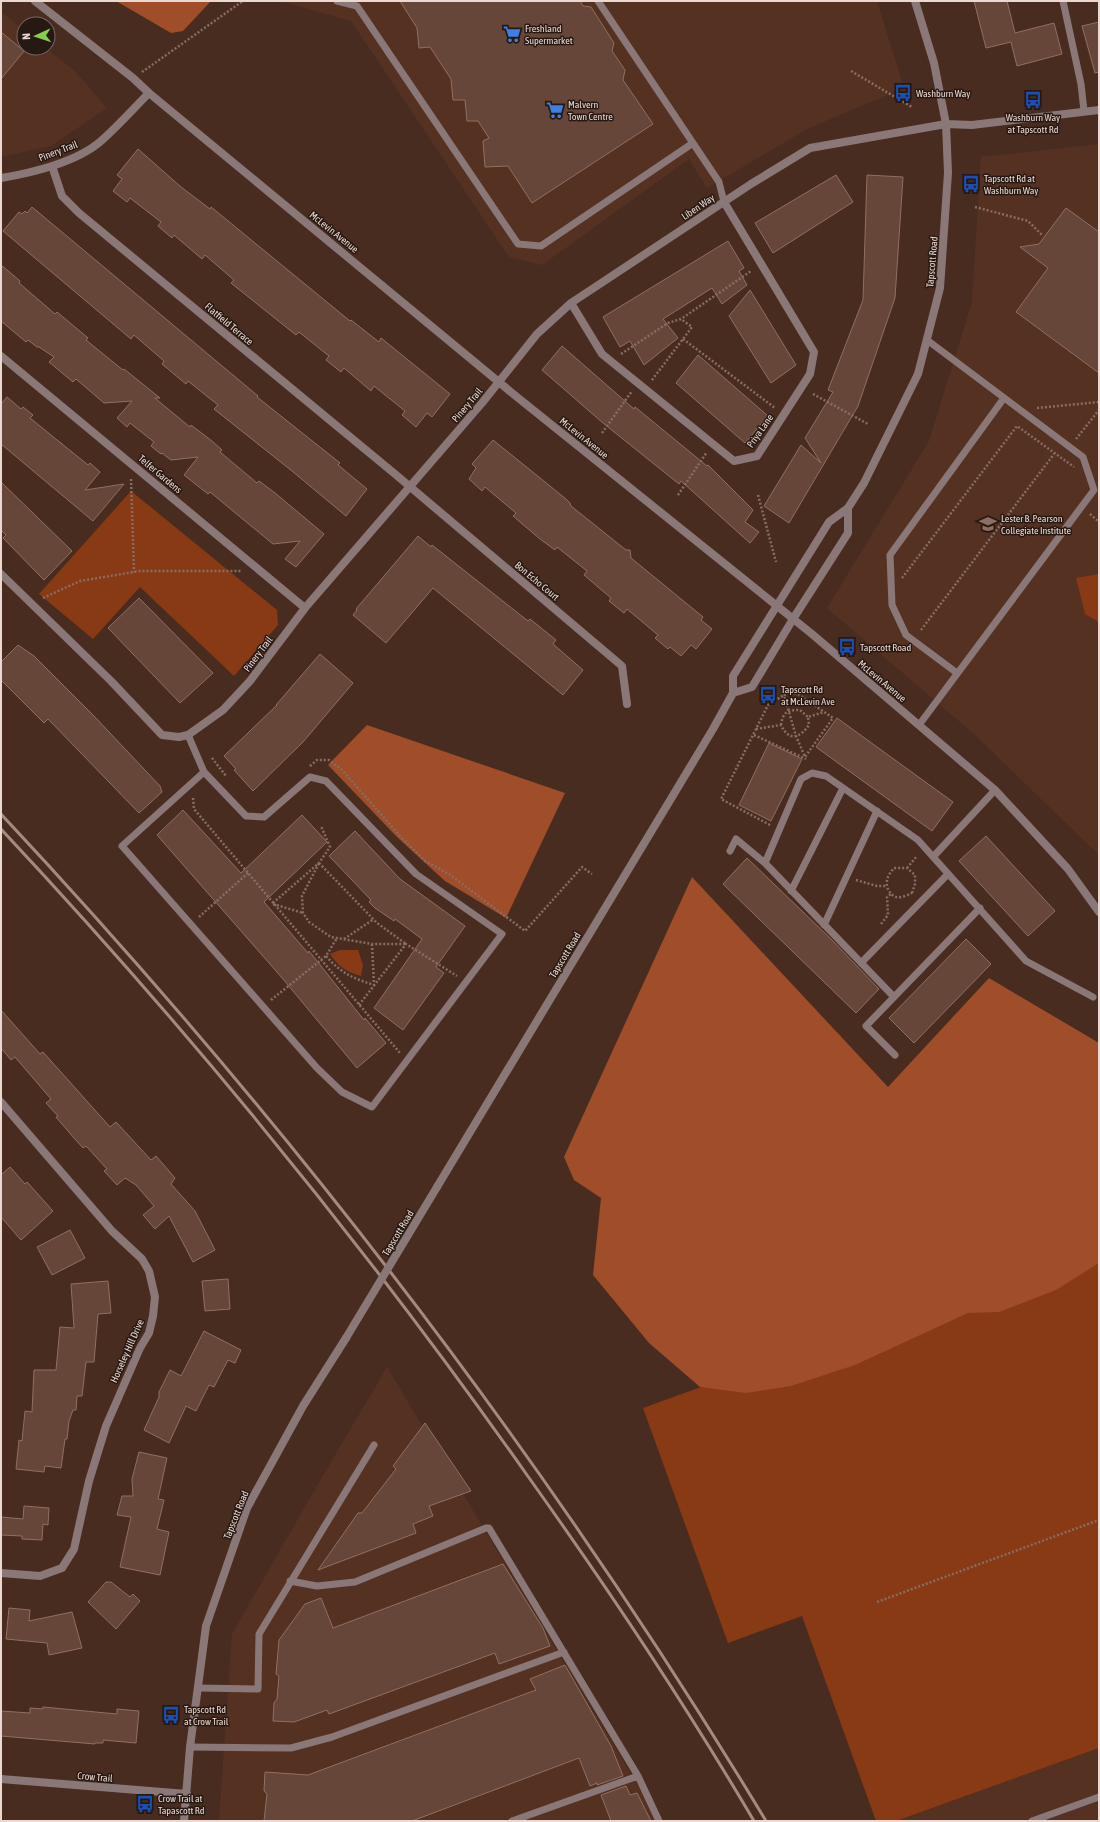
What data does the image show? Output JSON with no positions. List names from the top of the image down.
{
  "streets": {
    "street": [
      "Pinery Trail",
      "Liben Way",
      "McLevin Avenue",
      "Tapscott Road",
      "Flatfield Terrace",
      "Priya Lane",
      "Telfer Gardens",
      "Bon Echo Court",
      "Horseley Hill Drive",
      "Crow Trail"
    ]
  },
  "crossings": [
    ["Pinery Trail", "Liben Way"],
    ["Pinery Trail", "McLevin Avenue"],
    ["Pinery Trail", "Flatfield Terrace"],
    ["Pinery Trail", "Telfer Gardens"],
    ["Pinery Trail", "Bon Echo Court"],
    ["Liben Way", "McLevin Avenue"],
    ["Liben Way", "Tapscott Road"],
    ["Liben Way", "Priya Lane"],
    ["McLevin Avenue", "Tapscott Road"],
    ["Tapscott Road", "Crow Trail"],
    ["Flatfield Terrace", "Bon Echo Court"]
  ],
  "places": {
    "supermarket": ["Freshland Supermarket", "Malvern Town Centre"],
    "bus stop": [
      "Washburn Way",
      "Washburn Way at Tapscott Rd",
      "Tapscott Rd at Washburn Way",
      "Tapscott Road",
      "Tapscott Rd at McLevin Ave",
      "Tapscott Rd at Crow Trail",
      "Crow Trail at Tapascott Rd"
    ],
    "school or university": ["Lester B. Pearson Collegiate Institute"]
  },
  "north": "left"
}
